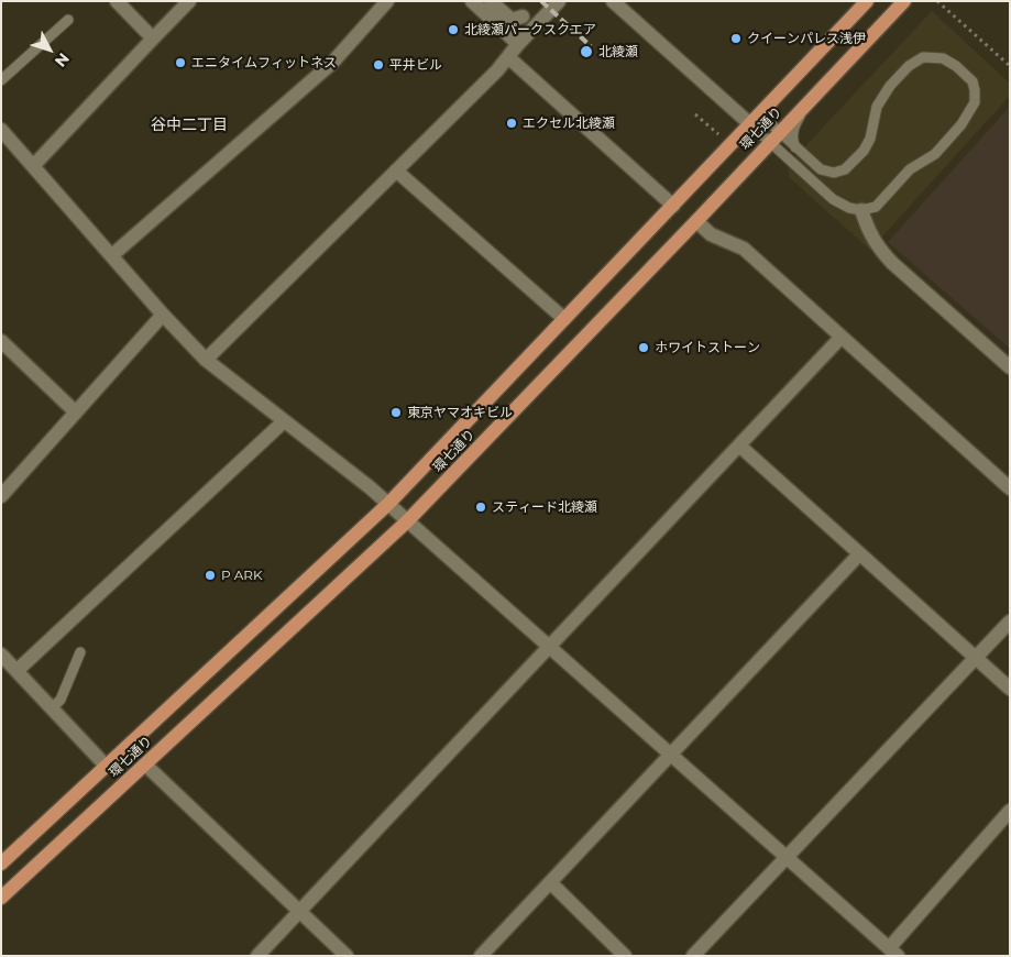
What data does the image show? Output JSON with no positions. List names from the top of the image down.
{
  "streets": {
    "main road": ["環七通り"]
  },
  "districts": ["谷中二丁目"],
  "places": [
    "北綾瀬パークスクエア",
    "クイーンパレス浅伊",
    "北綾瀬",
    "エニタイムフィットネス",
    "平井ビル",
    "エクセル北綾瀬",
    "ホワイトストーン",
    "東京ヤマオキビル",
    "スティード北綾瀬",
    "P ARK"
  ],
  "north": "bottom right"
}
